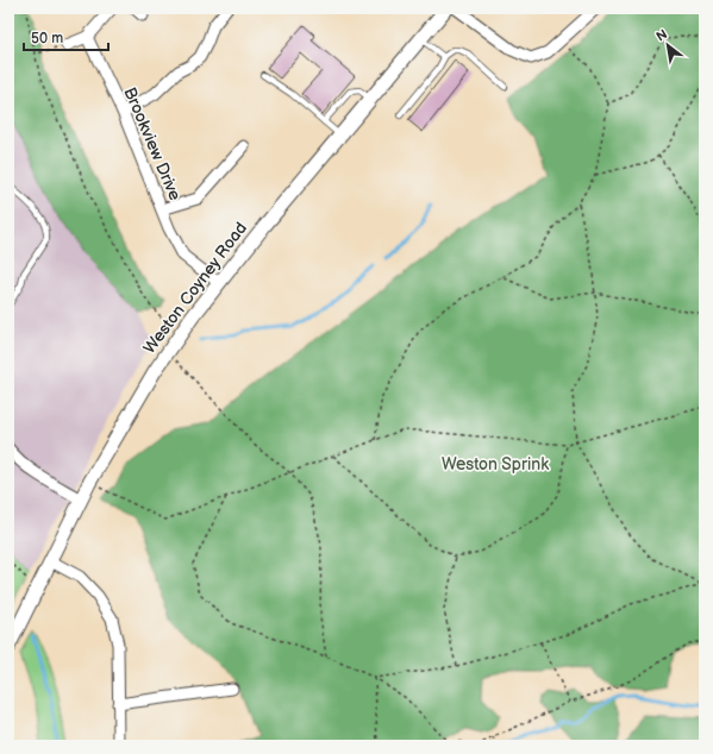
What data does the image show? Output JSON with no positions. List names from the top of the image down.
{
  "streets": {
    "street": ["Brookview Drive", "Weston Coyney Road"]
  },
  "crossings": [
    ["Brookview Drive", "Weston Coyney Road"]
  ],
  "parks": ["Weston Sprink"],
  "scale_bar": "50 m",
  "north": "top left"
}
